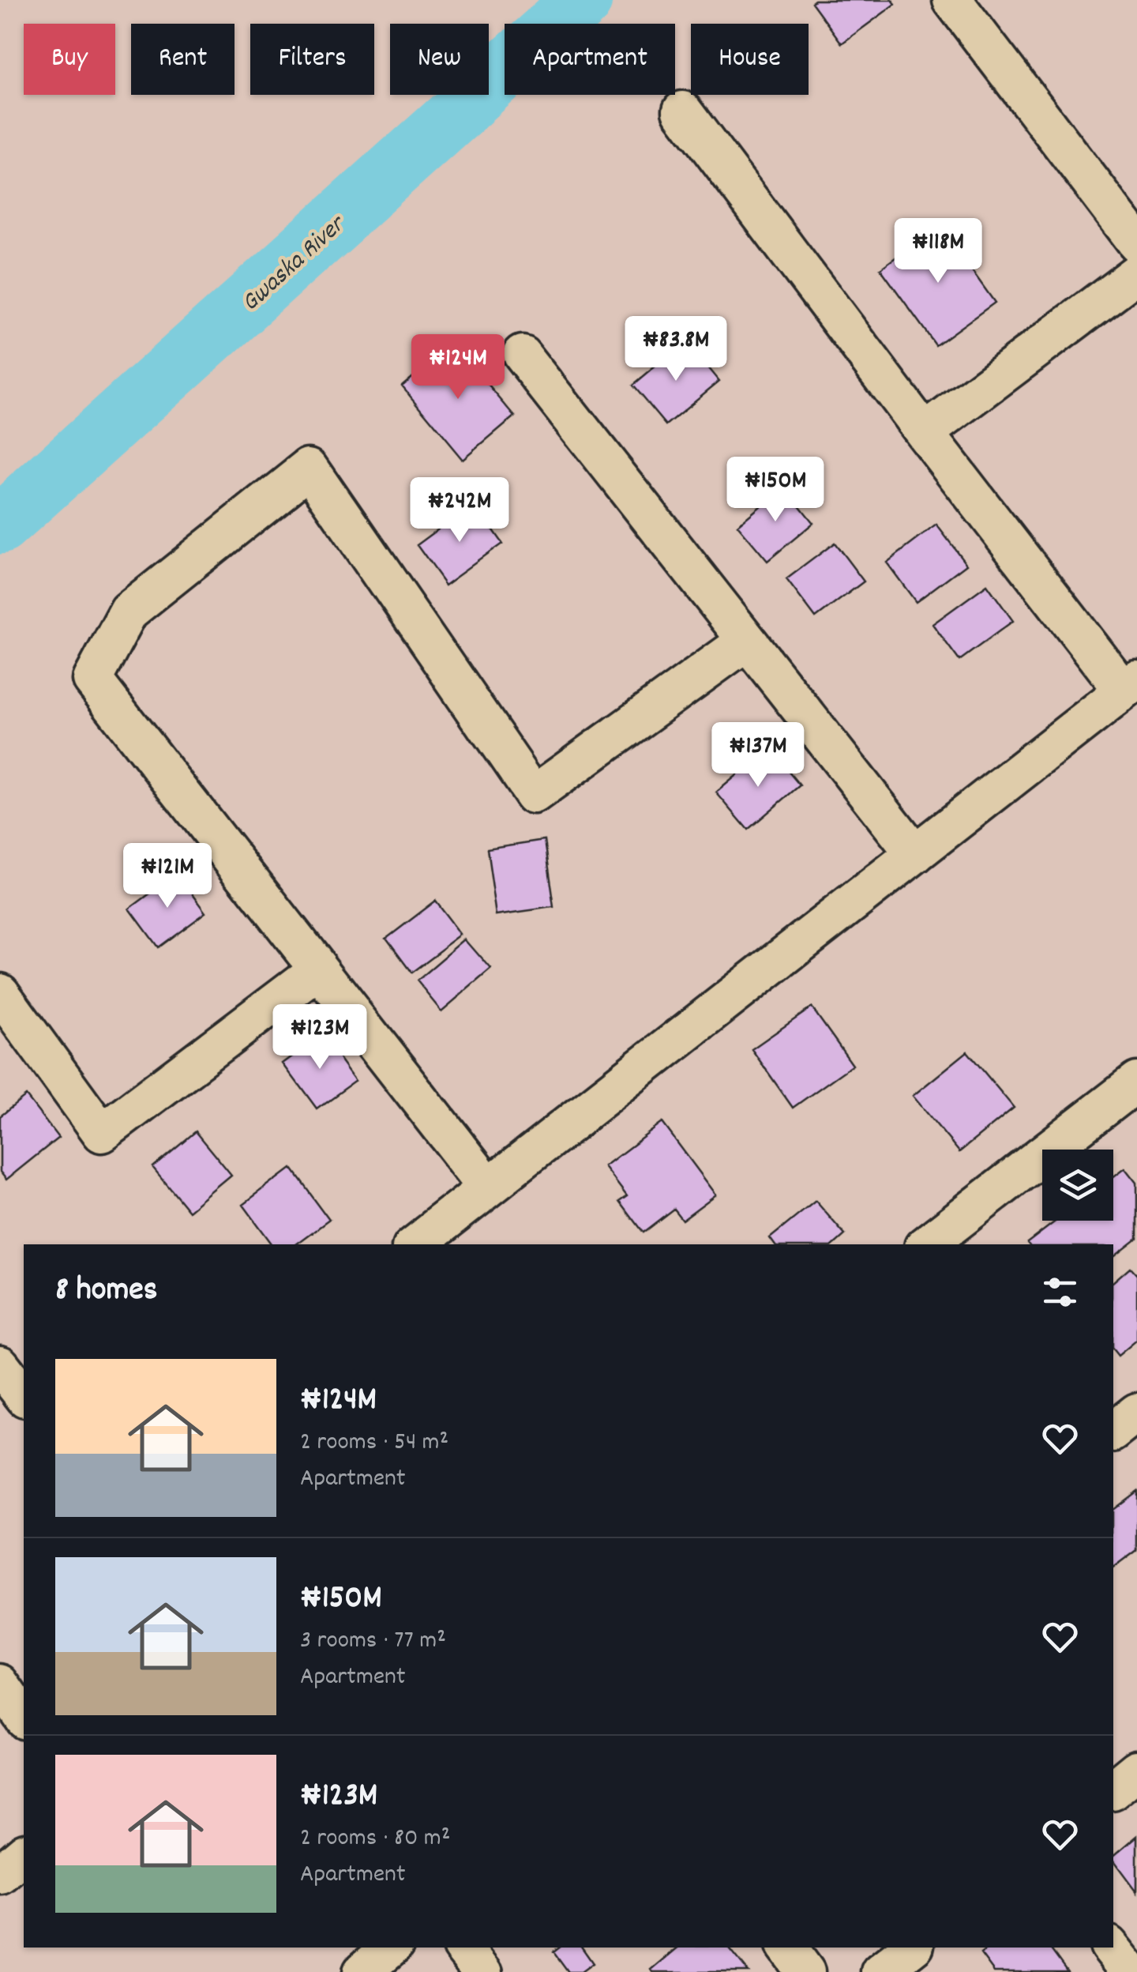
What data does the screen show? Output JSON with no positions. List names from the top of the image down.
{
  "water": ["Gwaska River"],
  "page": {
    "chip": [
      "Buy",
      "Rent",
      "Filters",
      "New",
      "Apartment",
      "House"
    ],
    "price": [
      "₦118M",
      "₦83.8M",
      "₦124M",
      "₦150M",
      "₦242M",
      "₦137M",
      "₦121M",
      "₦123M"
    ],
    "heading": "8 homes",
    "list": [
      {
        "name": "₦124M",
        "note": "2 rooms · 54 m² · Apartment"
      },
      {
        "name": "₦150M",
        "note": "3 rooms · 77 m² · Apartment"
      },
      {
        "name": "₦123M",
        "note": "2 rooms · 80 m² · Apartment"
      }
    ]
  }
}
